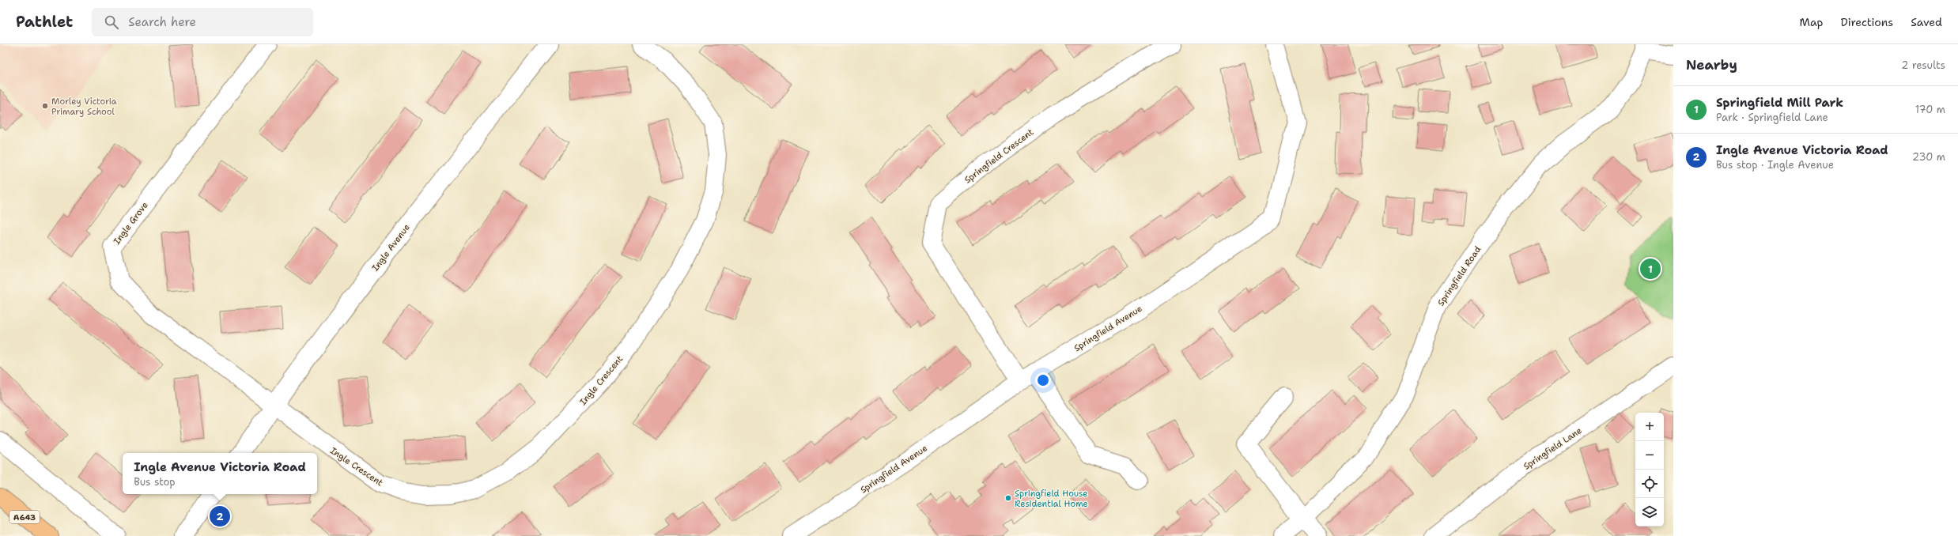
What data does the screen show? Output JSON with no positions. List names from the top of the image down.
{
  "streets": {
    "main road": ["A643"],
    "street": [
      "Springfield Crescent",
      "Ingle Grove",
      "Ingle Avenue",
      "Springfield Road",
      "Springfield Avenue",
      "Ingle Crescent",
      "Springfield Lane"
    ]
  },
  "crossings": [
    ["Springfield Crescent", "Springfield Avenue"],
    ["Ingle Grove", "Ingle Avenue"],
    ["Ingle Grove", "Ingle Crescent"],
    ["Ingle Avenue", "Ingle Crescent"]
  ],
  "places": ["Morley Victoria Primary School", "Springfield House Residential Home"],
  "page": {
    "header": "Pathlet",
    "search": "Search here",
    "nav": ["Map", "Directions", "Saved"],
    "heading": ["Nearby", "2 results"],
    "list": [
      {
        "mark": "1",
        "name": "Springfield Mill Park",
        "note": "Park · Springfield Lane",
        "value": "170 m"
      },
      {
        "mark": "2",
        "name": "Ingle Avenue Victoria Road",
        "note": "Bus stop · Ingle Avenue",
        "value": "230 m"
      }
    ],
    "pins": ["1", "2"],
    "map_buttons": ["+", "−"],
    "popup": ["Ingle Avenue Victoria Road", "Bus stop"]
  }
}
